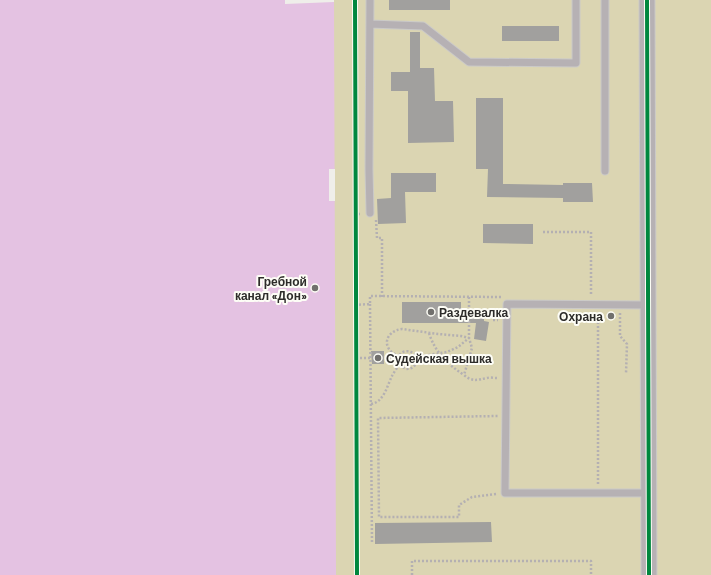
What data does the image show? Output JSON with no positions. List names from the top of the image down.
{
  "places": [
    "Гребной канал «Дон»",
    "Раздевалка",
    "Охрана",
    "Судейская вышка"
  ]
}
